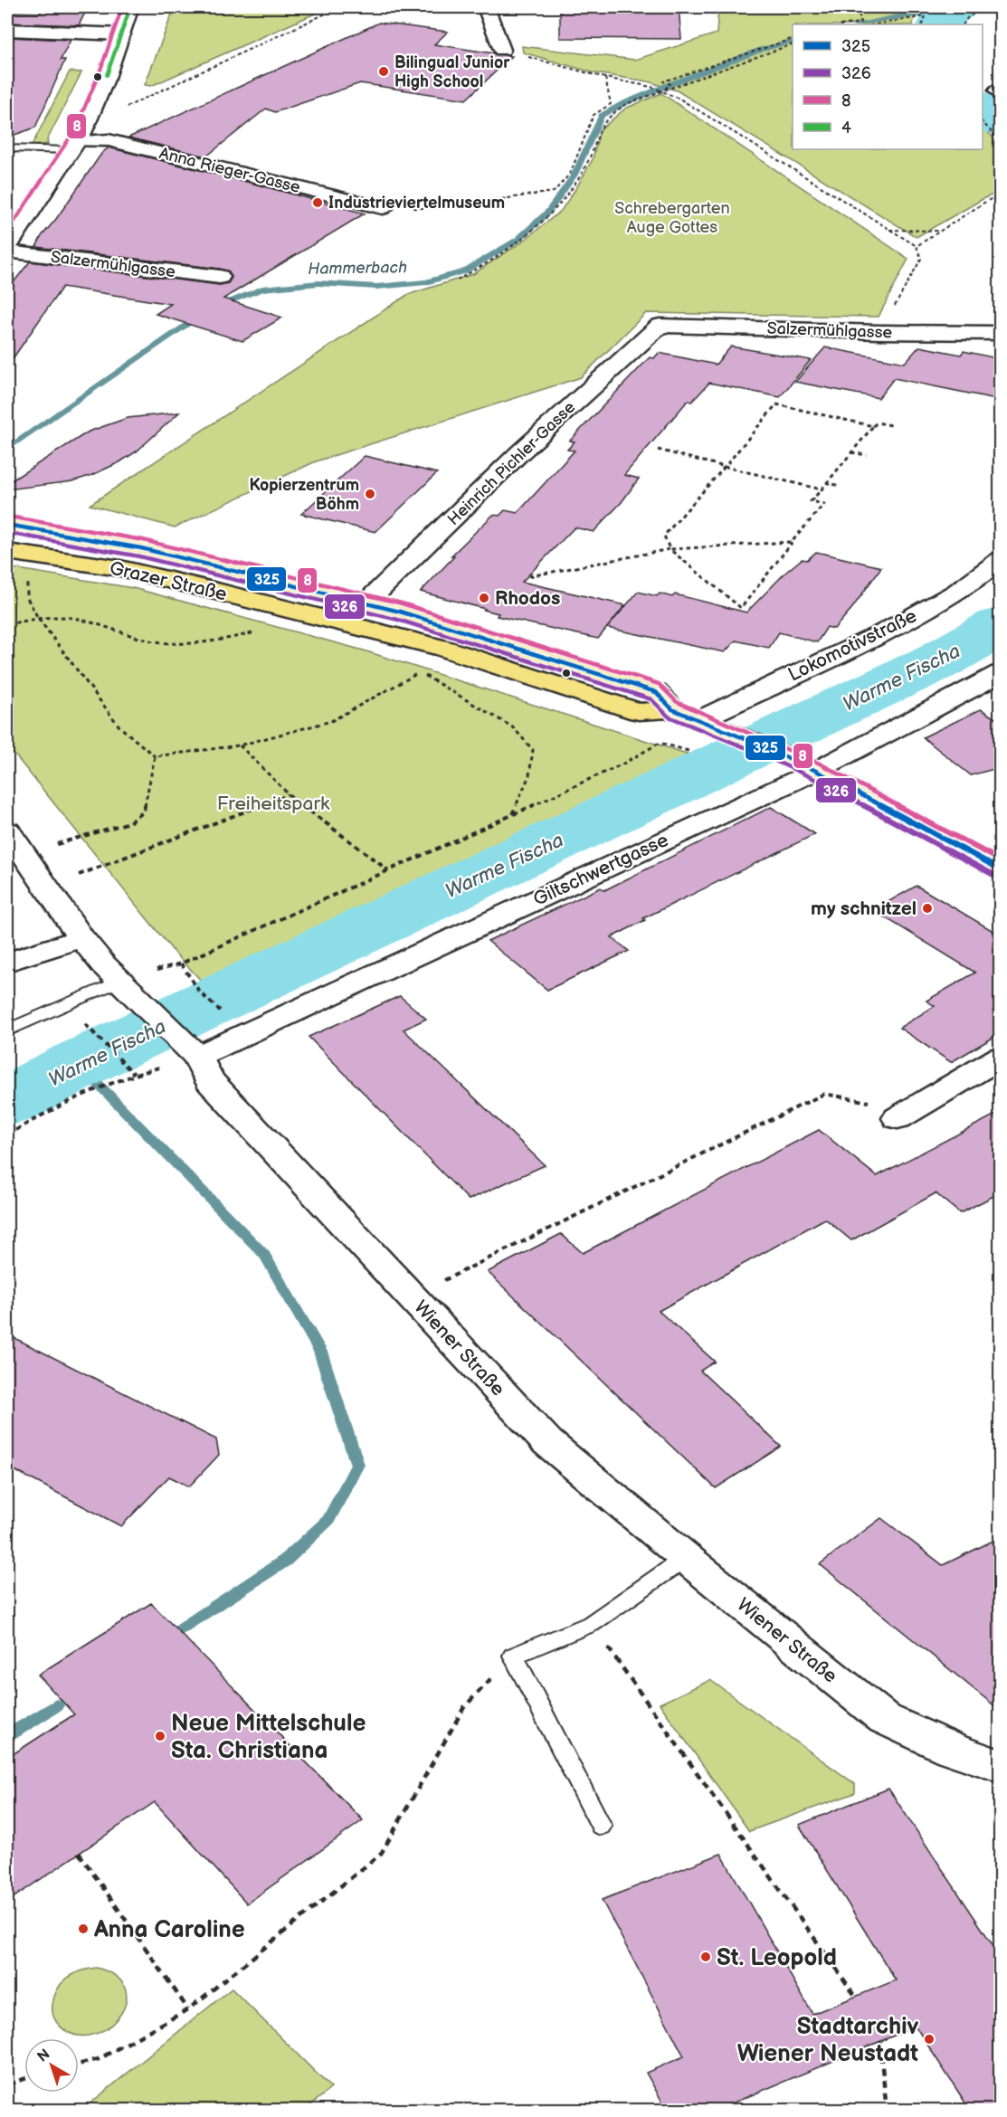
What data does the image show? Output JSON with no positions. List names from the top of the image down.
{
  "streets": {
    "main road": ["Grazer Straße"],
    "street": [
      "Anna Rieger-Gasse",
      "Salzermühlgasse",
      "Heinrich Pichler-Gasse",
      "Lokomotivstraße",
      "Giltschwertgasse",
      "Wiener Straße"
    ]
  },
  "crossings": [
    ["Salzermühlgasse", "Heinrich Pichler-Gasse"],
    ["Heinrich Pichler-Gasse", "Grazer Straße"],
    ["Grazer Straße", "Lokomotivstraße"],
    ["Grazer Straße", "Giltschwertgasse"],
    ["Giltschwertgasse", "Wiener Straße"]
  ],
  "water": ["Hammerbach", "Warme Fischa"],
  "parks": ["Schrebergarten Auge Gottes", "Freiheitspark"],
  "places": [
    "Bilingual Junior High School",
    "Industrieviertelmuseum",
    "Kopierzentrum Böhm",
    "Rhodos",
    "my schnitzel",
    "Neue Mittelschule Sta. Christiana",
    "Anna Caroline",
    "St. Leopold",
    "Stadtarchiv Wiener Neustadt"
  ],
  "lines": [
    "transit line 8",
    "transit line 4",
    "transit line 325",
    "transit line 326"
  ],
  "legend": [
    "325",
    "326",
    "8",
    "4"
  ],
  "north": "top left"
}
